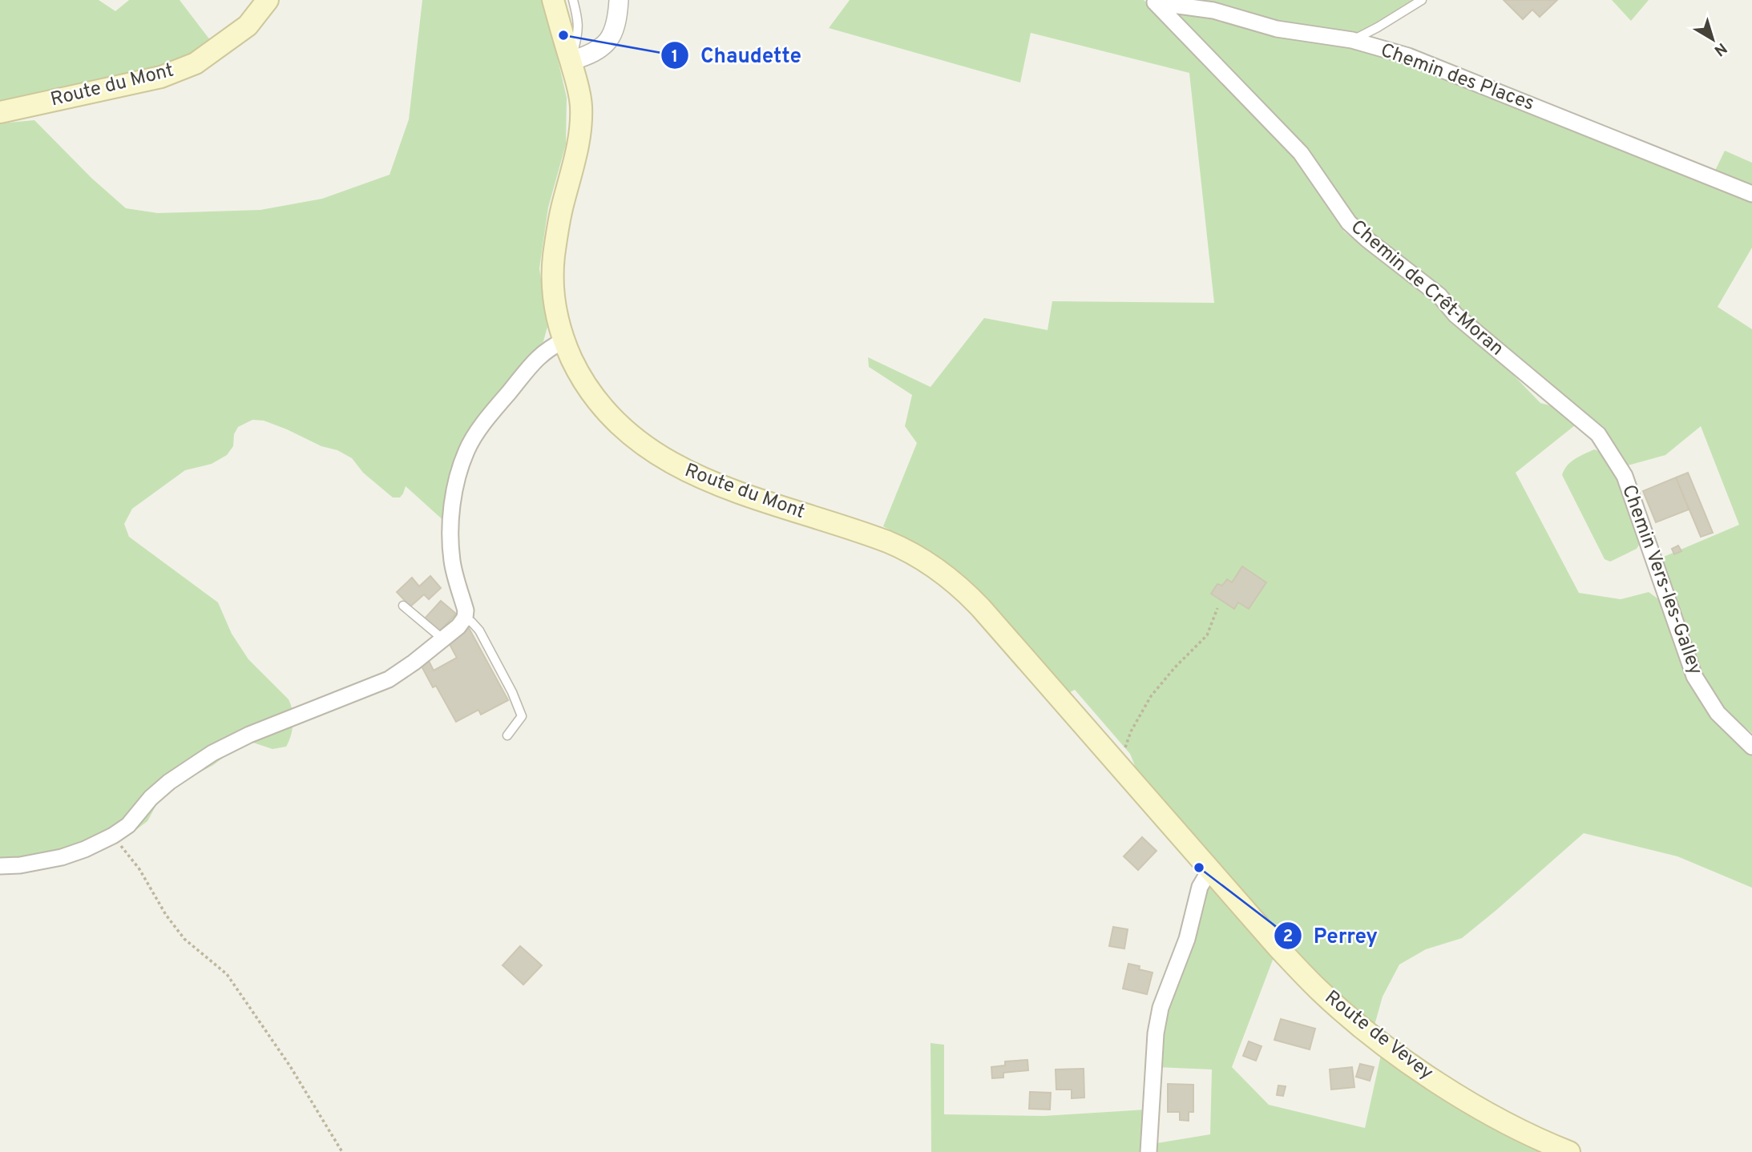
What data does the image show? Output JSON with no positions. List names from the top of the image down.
{
  "streets": {
    "main road": ["Route du Mont", "Route de Vevey"],
    "street": ["Chemin des Places", "Chemin de Crêt-Moran", "Chemin Vers-les-Galley"]
  },
  "crossings": [
    ["Chemin des Places", "Chemin de Crêt-Moran"],
    ["Route du Mont", "Route de Vevey"],
    ["Chemin de Crêt-Moran", "Chemin Vers-les-Galley"]
  ],
  "places": ["Chaudette", "Perrey"],
  "north": "bottom right"
}
